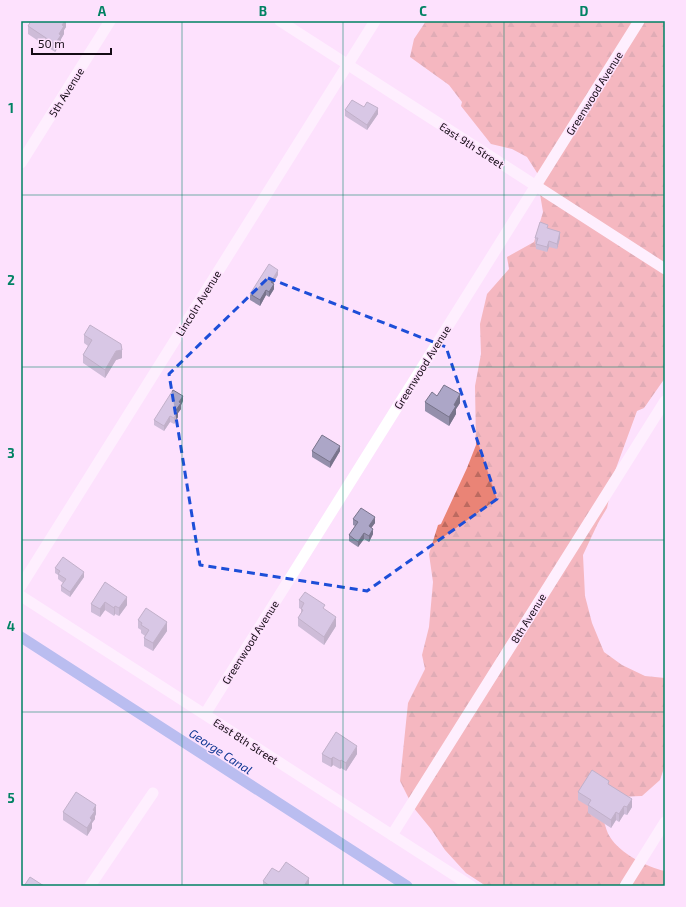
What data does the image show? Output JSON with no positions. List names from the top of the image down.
{
  "streets": {
    "street": [
      "5th Avenue",
      "Greenwood Avenue",
      "East 9th Street",
      "Lincoln Avenue",
      "8th Avenue",
      "East 8th Street"
    ]
  },
  "crossings": [
    ["Greenwood Avenue", "East 9th Street"],
    ["Greenwood Avenue", "East 8th Street"],
    ["East 9th Street", "Lincoln Avenue"],
    ["8th Avenue", "East 8th Street"]
  ],
  "water": ["George Canal"],
  "scale_bar": "50 m",
  "grid": {
    "columns": [
      "A",
      "B",
      "C",
      "D"
    ],
    "rows": [
      "1",
      "2",
      "3",
      "4",
      "5"
    ]
  }
}
